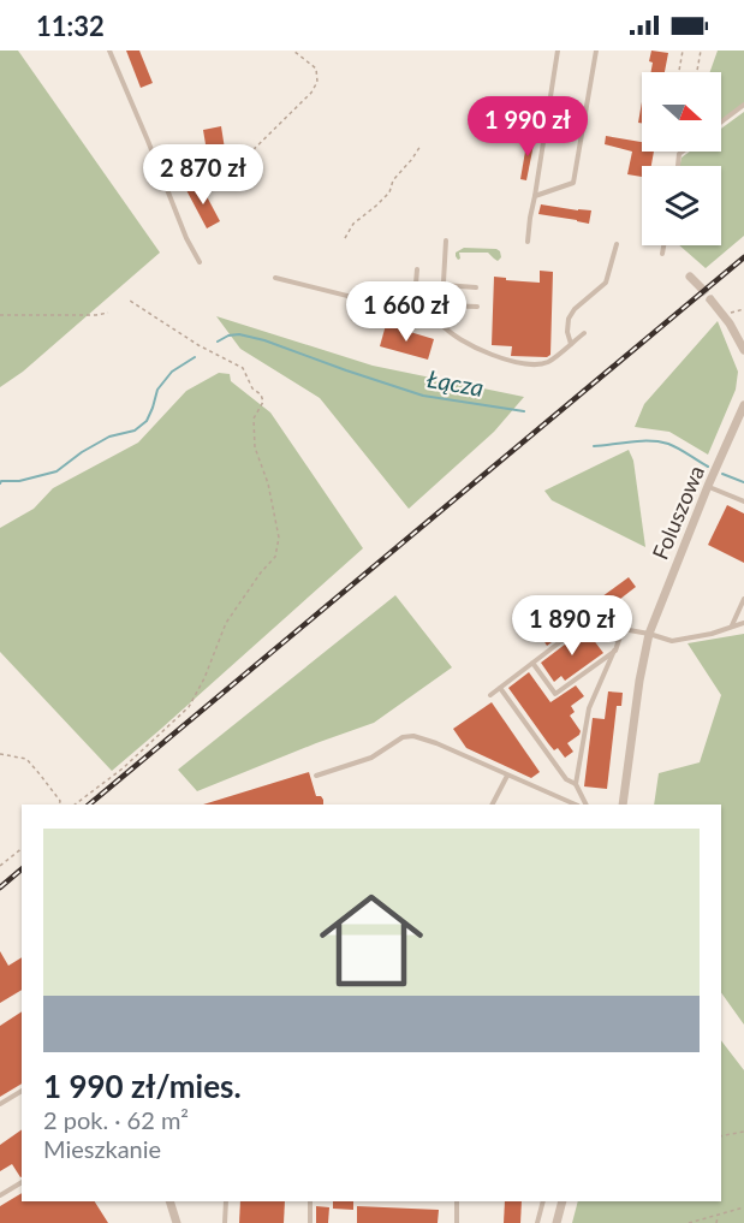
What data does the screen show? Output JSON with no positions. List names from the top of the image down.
{
  "streets": {
    "street": ["Foluszowa"]
  },
  "water": ["Łącza"],
  "north": "right",
  "page": {
    "status": "11:32",
    "price": [
      "1 990 zł",
      "2 870 zł",
      "1 660 zł",
      "1 890 zł"
    ],
    "list": [
      {
        "name": "1 990 zł/mies.",
        "note": "2 pok. · 62 m² · Mieszkanie"
      }
    ]
  }
}
